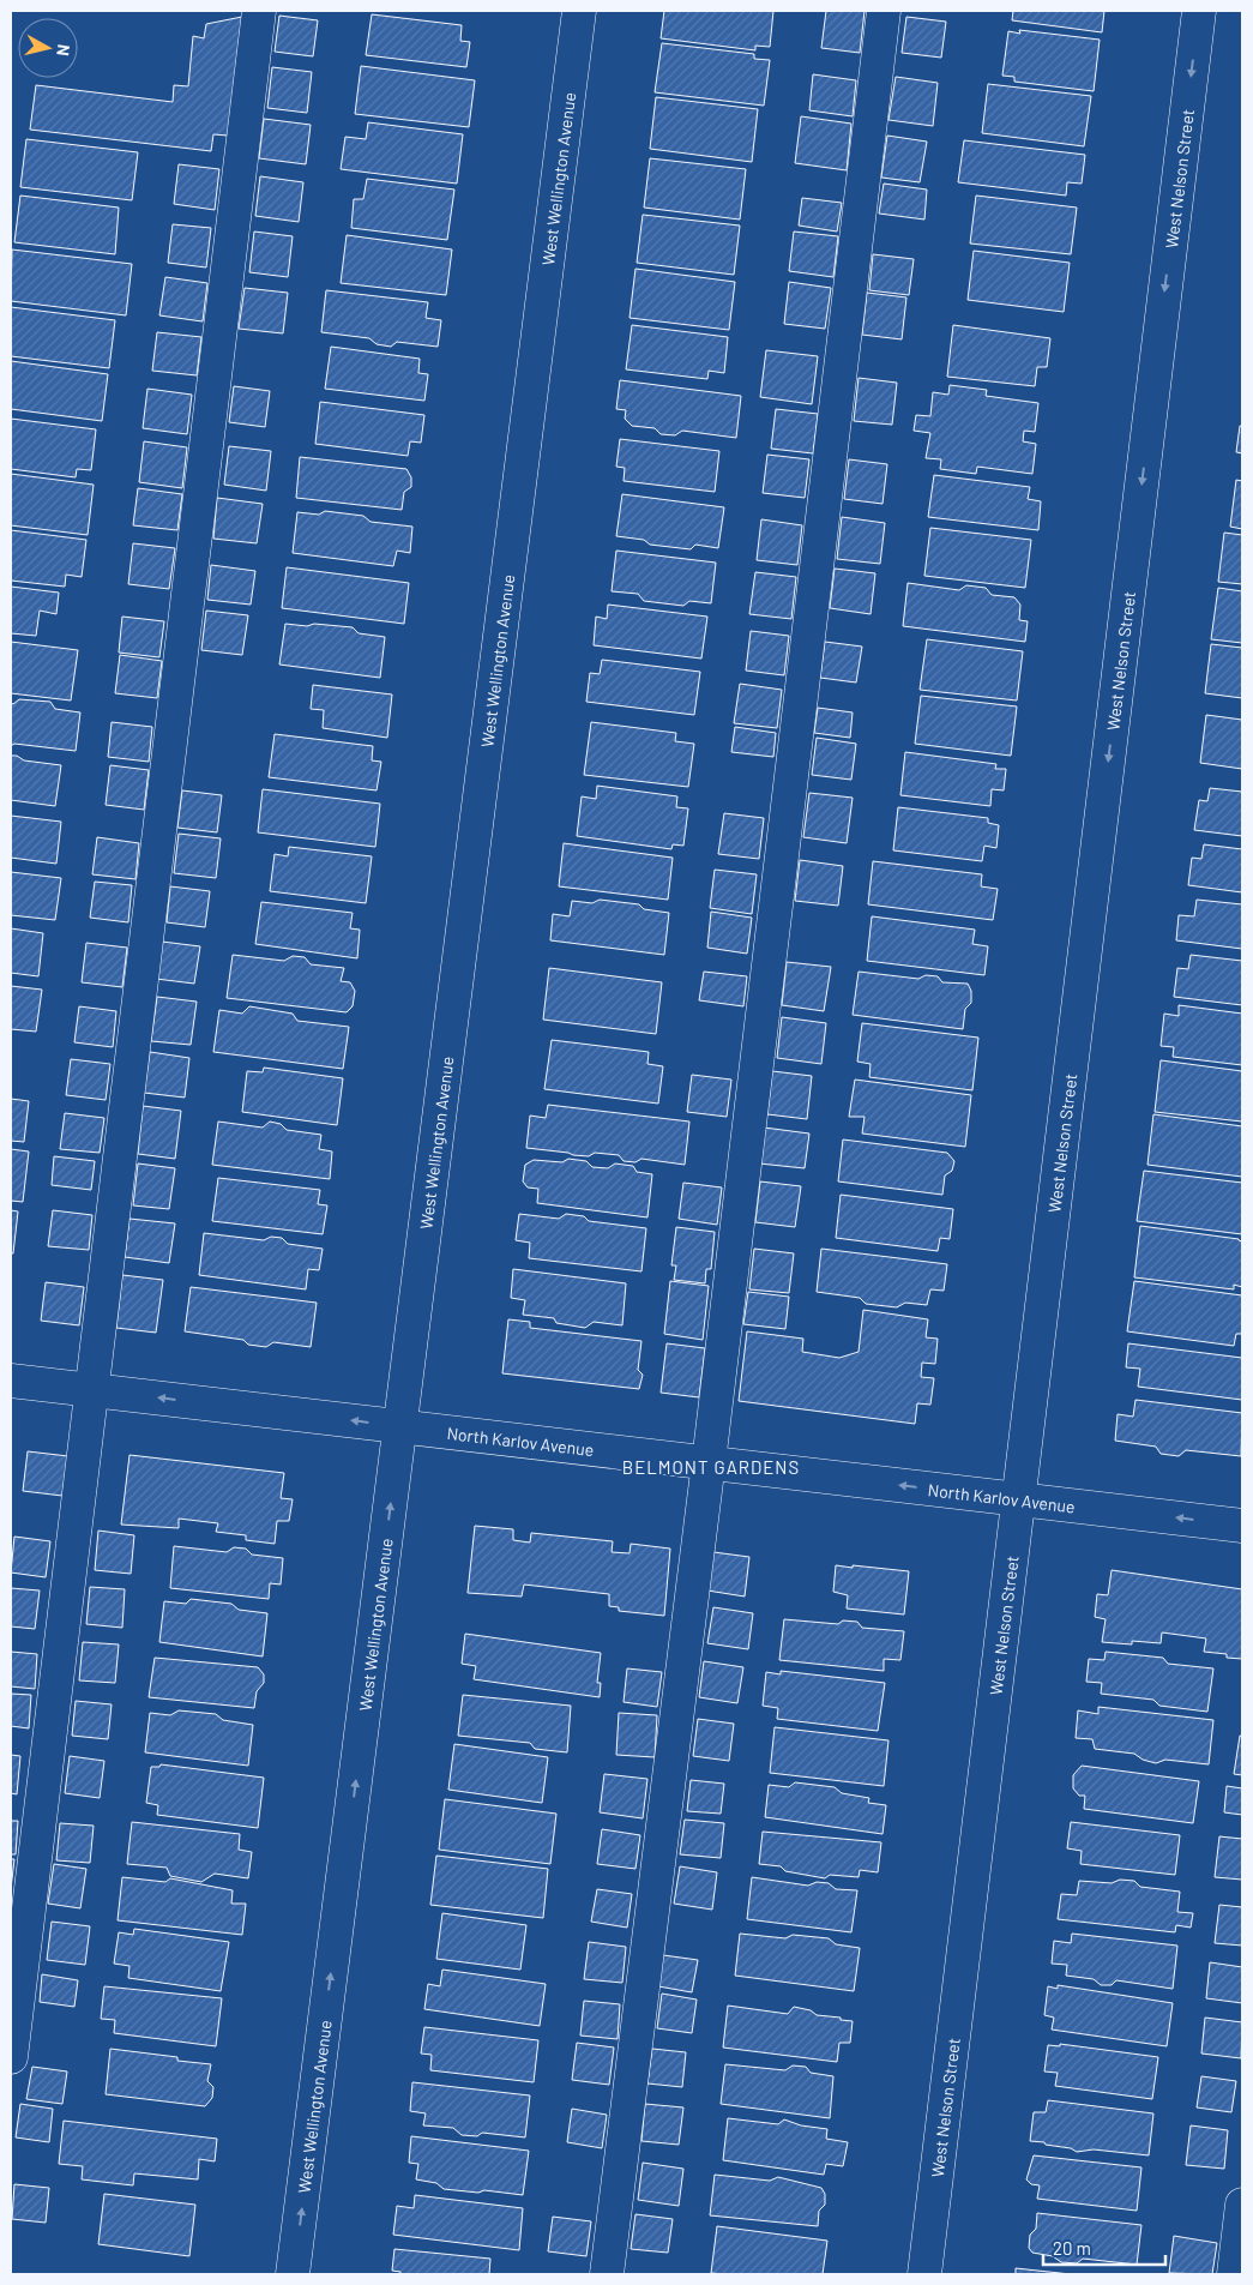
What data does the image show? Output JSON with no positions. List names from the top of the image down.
{
  "streets": {
    "street": ["West Nelson Street", "West Wellington Avenue", "North Karlov Avenue"]
  },
  "crossings": [
    ["West Nelson Street", "North Karlov Avenue"],
    ["West Wellington Avenue", "North Karlov Avenue"]
  ],
  "one_way": ["West Nelson Street", "West Wellington Avenue", "North Karlov Avenue"],
  "districts": ["BELMONT GARDENS"],
  "scale_bar": "20 m",
  "north": "right"
}
